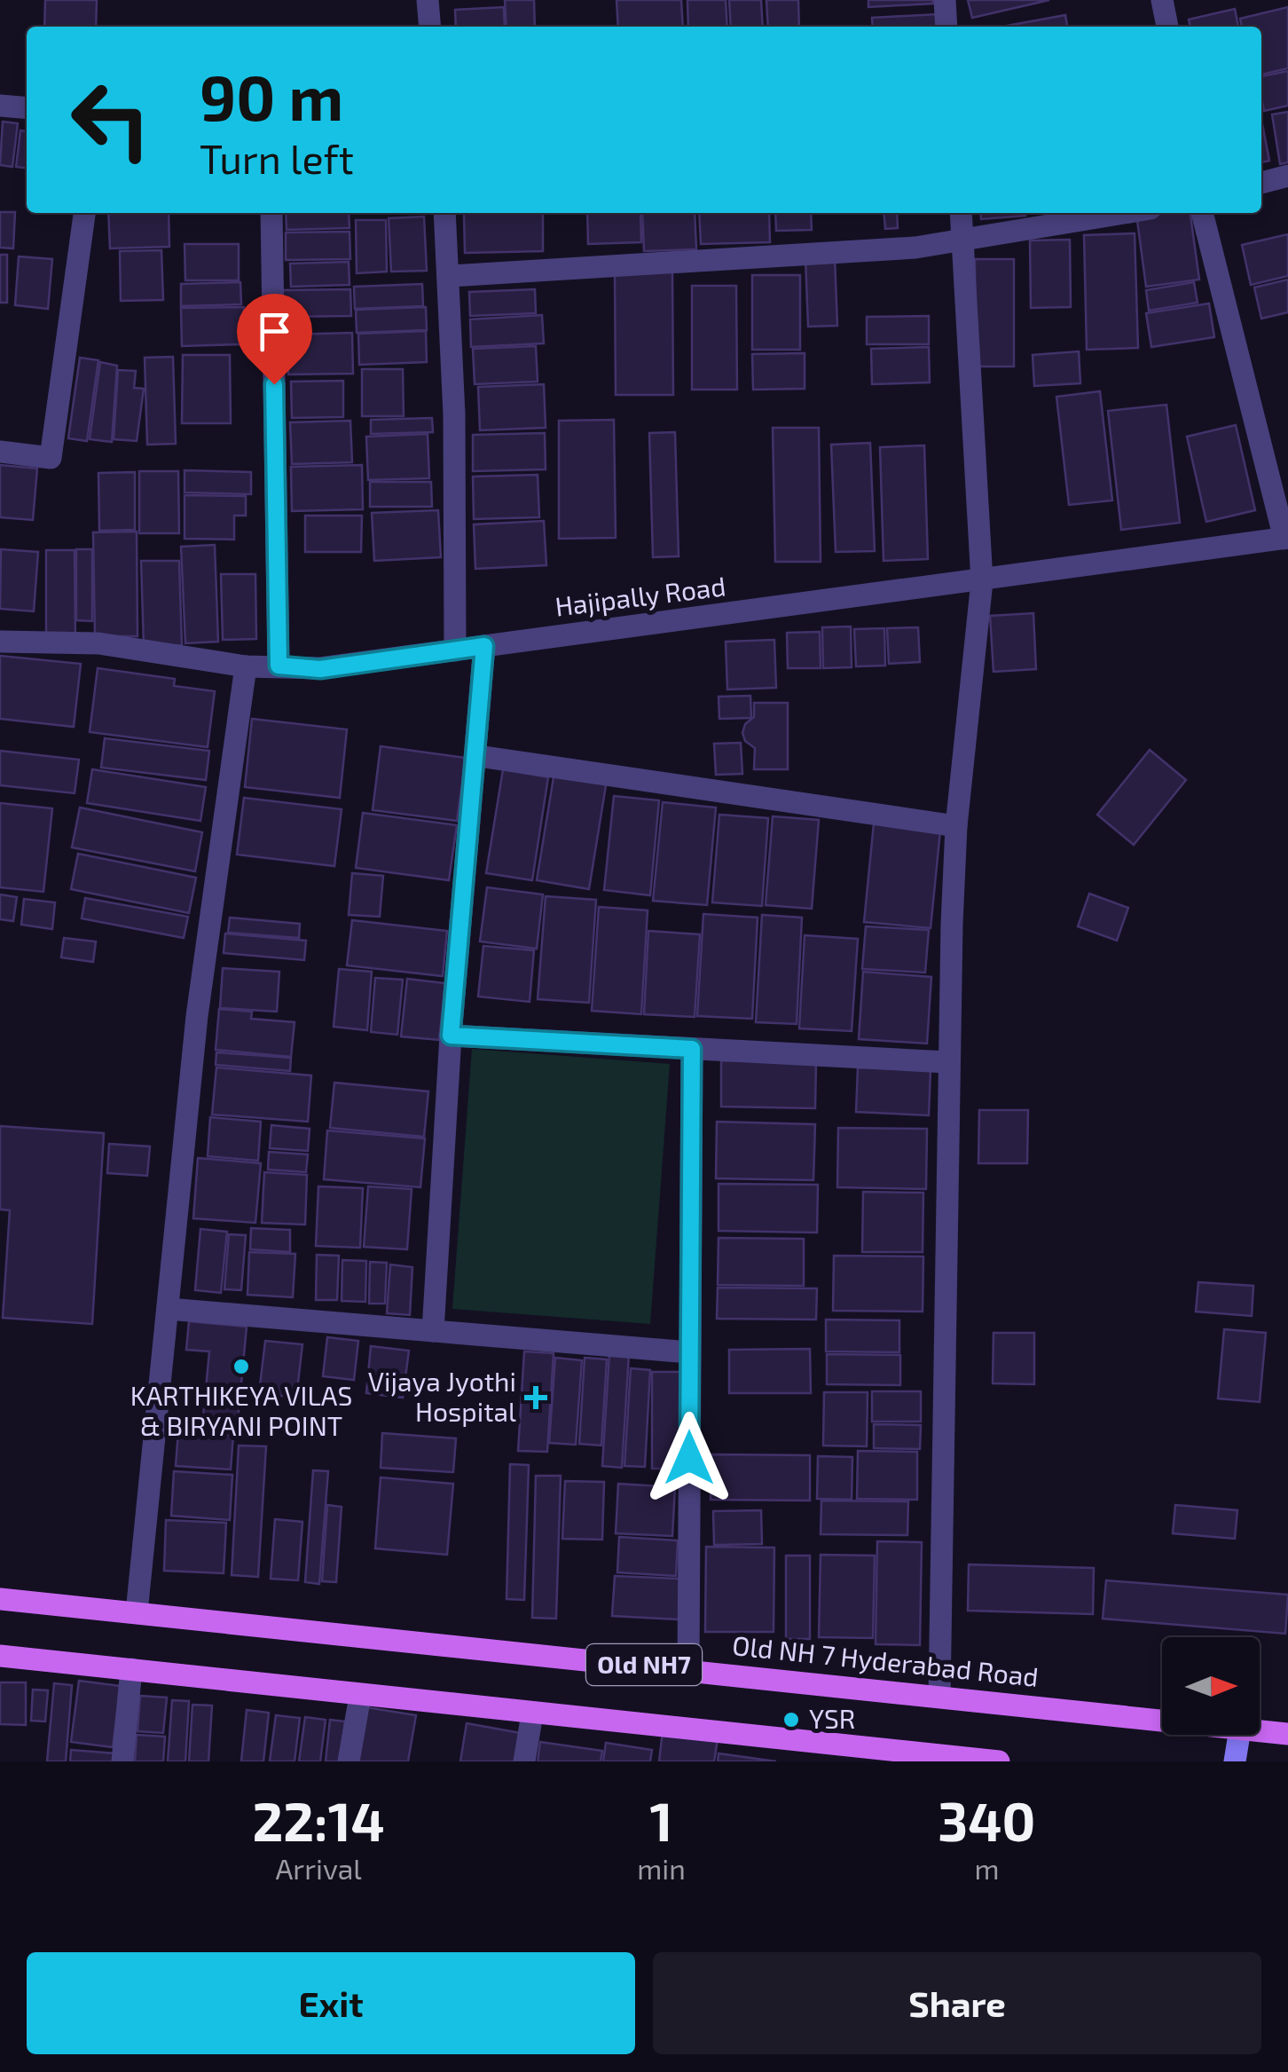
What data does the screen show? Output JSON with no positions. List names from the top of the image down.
{
  "streets": {
    "main road": ["Old NH 7 Hyderabad Road", "Old NH7"],
    "street": ["Hajipally Road"]
  },
  "places": {
    "other": ["KARTHIKEYA VILAS & BIRYANI POINT", "YSR"],
    "health": ["Vijaya Jyothi Hospital"]
  },
  "north": "right",
  "page": {
    "turn": ["90 m", "Turn left"],
    "eta": [
      "22:14",
      "Arrival",
      "1",
      "min",
      "340",
      "m"
    ],
    "buttons": ["Exit", "Share"]
  }
}
